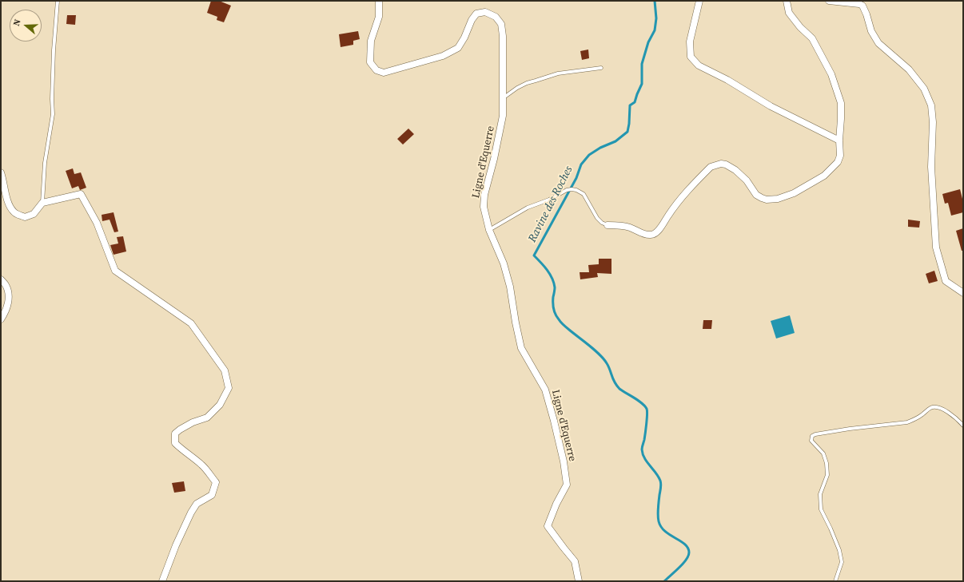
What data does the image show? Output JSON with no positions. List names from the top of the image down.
{
  "streets": {
    "street": ["Ligne d'Equerre"]
  },
  "water": ["Ravine des Roches"],
  "north": "left"
}
